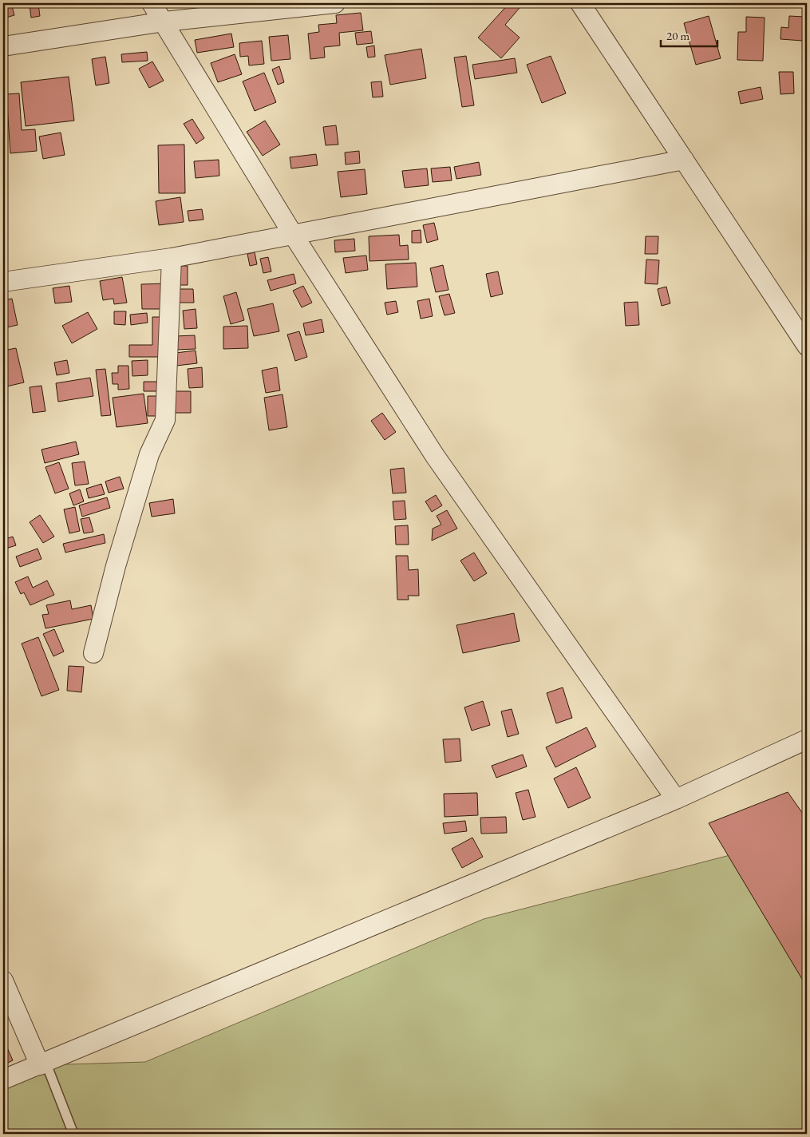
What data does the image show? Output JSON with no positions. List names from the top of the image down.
{
  "scale_bar": "20 m"
}
